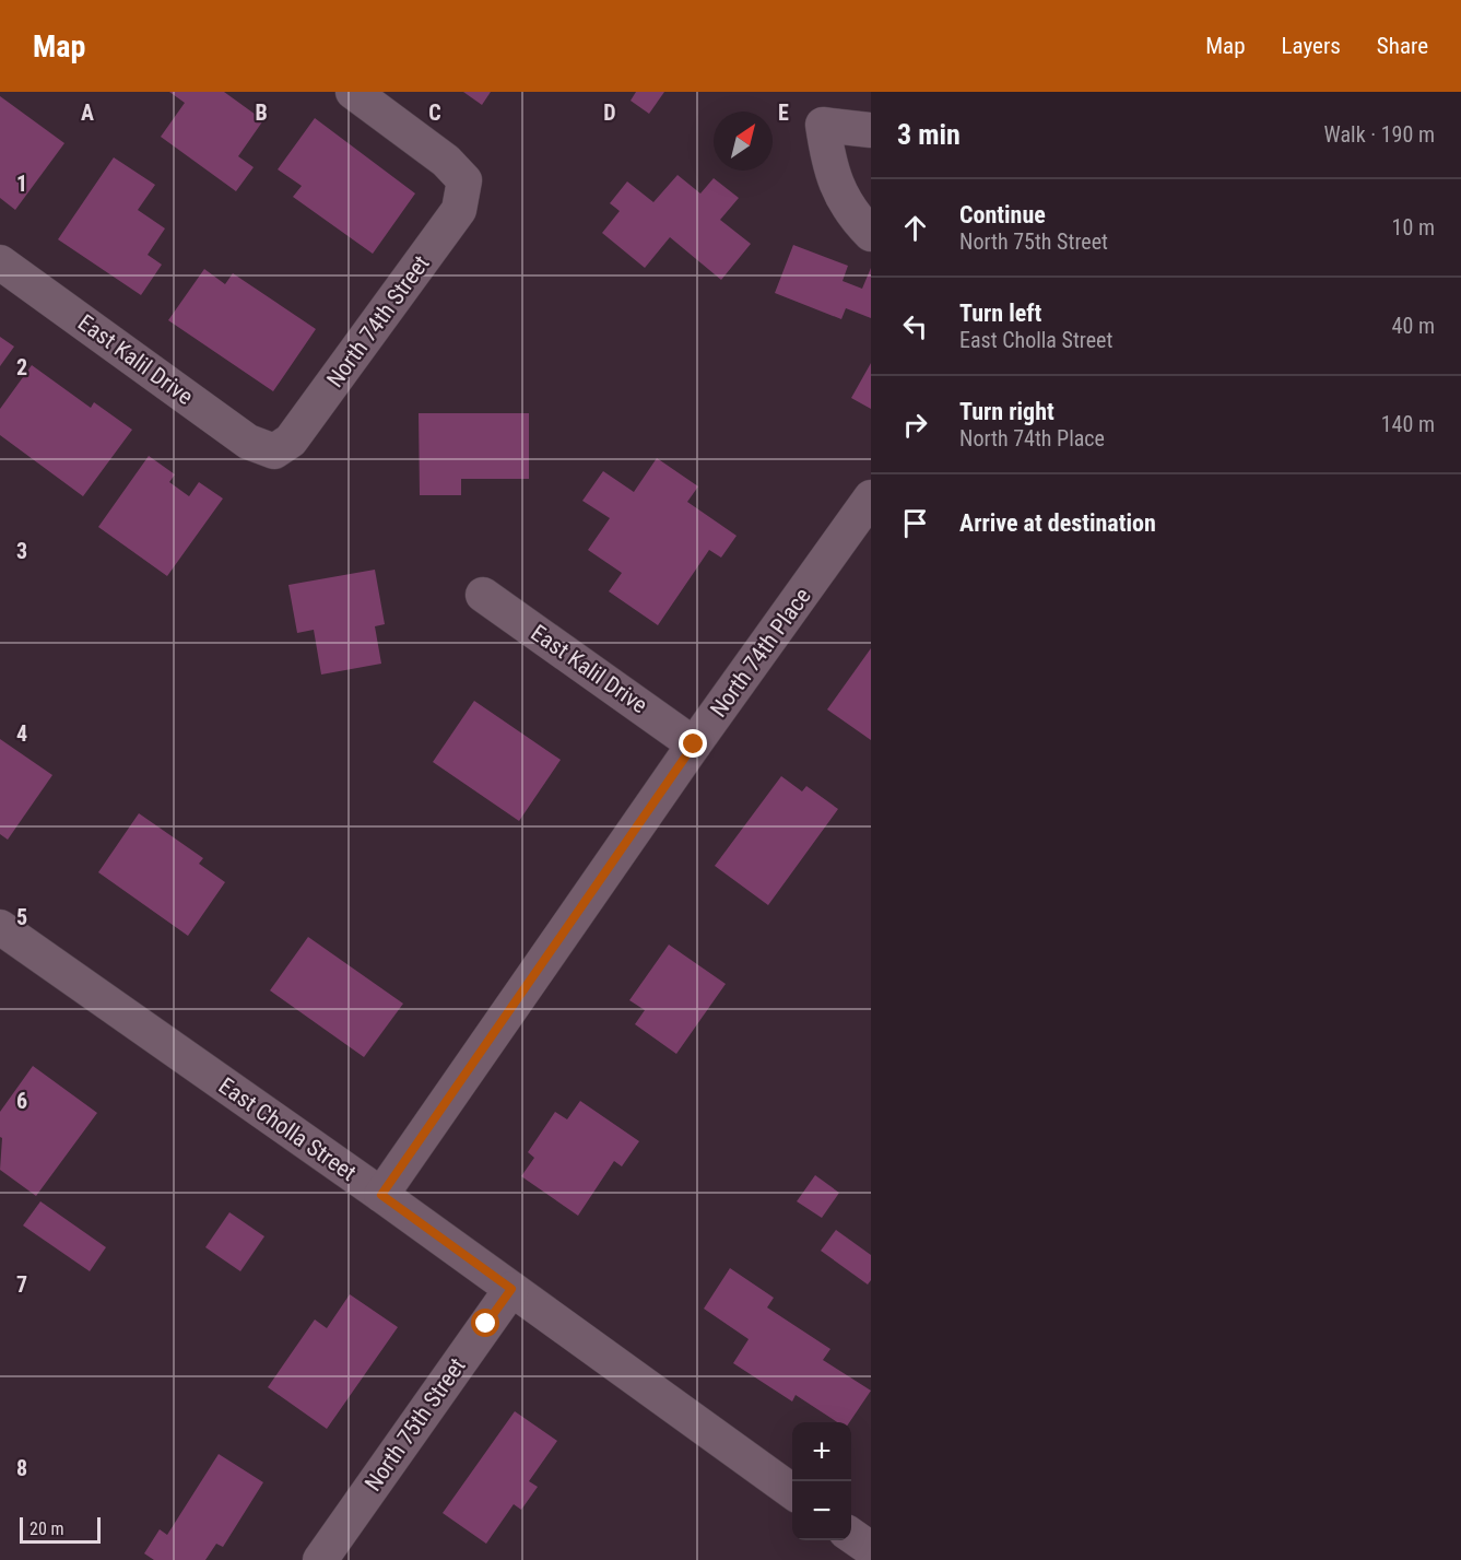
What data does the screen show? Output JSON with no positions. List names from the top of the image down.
{
  "streets": {
    "street": [
      "North 74th Street",
      "East Kalil Drive",
      "North 74th Place",
      "East Cholla Street",
      "North 75th Street"
    ]
  },
  "crossings": [
    ["North 74th Street", "East Kalil Drive"],
    ["East Kalil Drive", "North 74th Place"],
    ["North 74th Place", "East Cholla Street"],
    ["East Cholla Street", "North 75th Street"]
  ],
  "scale_bar": "20 m",
  "north": "top right",
  "page": {
    "header": "Map",
    "nav": ["Map", "Layers", "Share"],
    "heading": ["3 min", "Walk · 190 m"],
    "list": [
      ["Continue", "North 75th Street", "10 m"],
      ["Turn left", "East Cholla Street", "40 m"],
      ["Turn right", "North 74th Place", "140 m"],
      "Arrive at destination"
    ],
    "map_buttons": ["+", "−"],
    "scale": "20 m"
  },
  "grid": {
    "columns": [
      "A",
      "B",
      "C",
      "D",
      "E"
    ],
    "rows": [
      "1",
      "2",
      "3",
      "4",
      "5",
      "6",
      "7",
      "8"
    ]
  }
}
